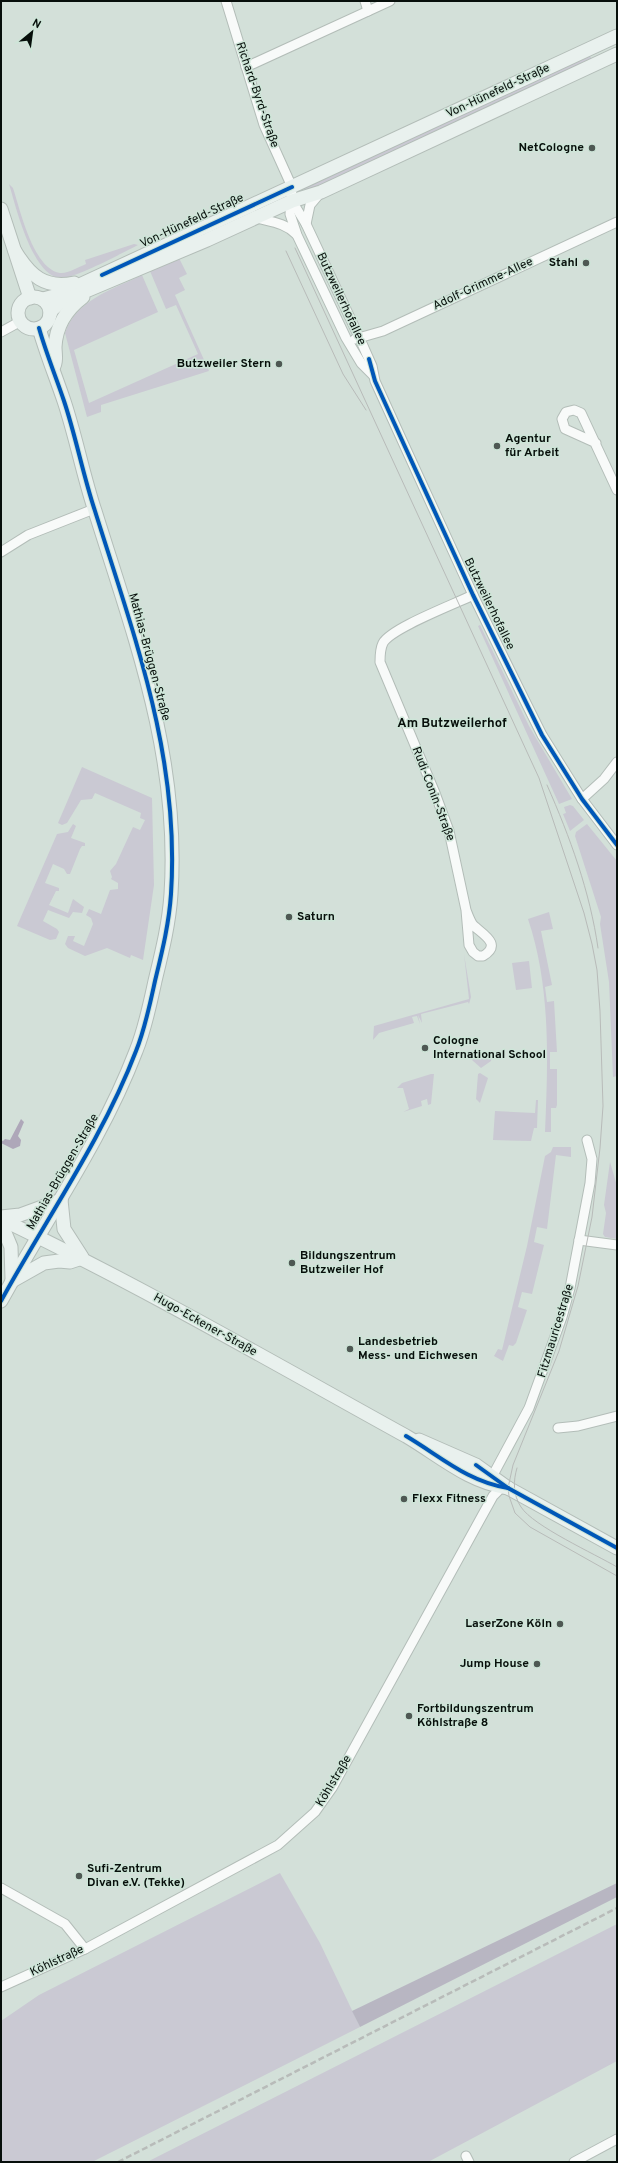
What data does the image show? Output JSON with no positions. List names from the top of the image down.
{
  "streets": {
    "street": [
      "Von-Hünefeld-Straße",
      "Richard-Byrd-Straße",
      "Adolf-Grimme-Allee",
      "Butzweilerhofallee",
      "Mathias-Brüggen-Straße",
      "Rudi-Conin-Straße",
      "Hugo-Eckener-Straße",
      "Fitzmauricestraße",
      "Köhlstraße"
    ]
  },
  "crossings": [
    ["Von-Hünefeld-Straße", "Richard-Byrd-Straße"],
    ["Von-Hünefeld-Straße", "Butzweilerhofallee"],
    ["Von-Hünefeld-Straße", "Mathias-Brüggen-Straße"],
    ["Adolf-Grimme-Allee", "Butzweilerhofallee"],
    ["Butzweilerhofallee", "Rudi-Conin-Straße"],
    ["Mathias-Brüggen-Straße", "Hugo-Eckener-Straße"],
    ["Hugo-Eckener-Straße", "Fitzmauricestraße"],
    ["Hugo-Eckener-Straße", "Köhlstraße"],
    ["Fitzmauricestraße", "Köhlstraße"]
  ],
  "districts": ["Am Butzweilerhof"],
  "places": [
    "NetCologne",
    "Stahl",
    "Butzweiler Stern",
    "Agentur für Arbeit",
    "Saturn",
    "Cologne International School",
    "Bildungszentrum Butzweiler Hof",
    "Landesbetrieb Mess- und Eichwesen",
    "Flexx Fitness",
    "LaserZone Köln",
    "Jump House",
    "Fortbildungszentrum Köhlstraße 8",
    "Sufi-Zentrum Divan e.V. (Tekke)"
  ],
  "north": "top right"
}
